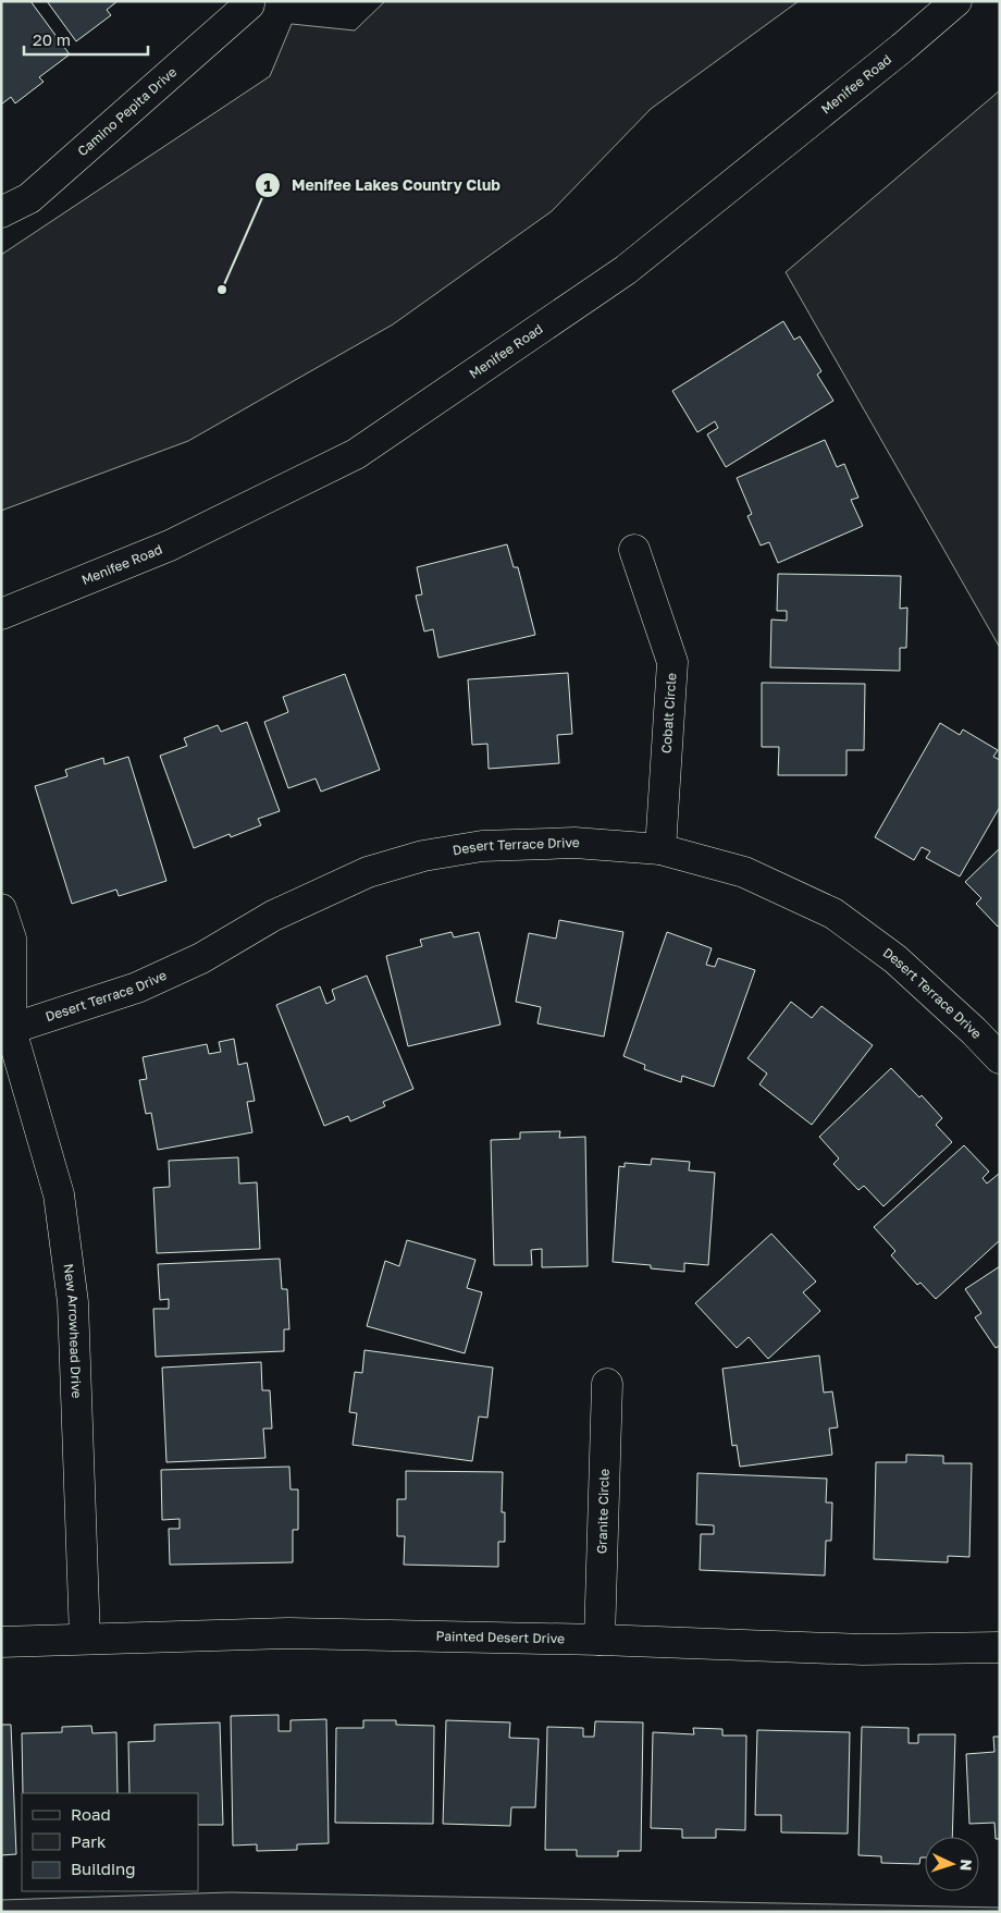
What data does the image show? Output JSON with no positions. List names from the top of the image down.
{
  "streets": {
    "street": [
      "Menifee Road",
      "Camino Pepita Drive",
      "Cobalt Circle",
      "Desert Terrace Drive",
      "New Arrowhead Drive",
      "Granite Circle",
      "Painted Desert Drive"
    ]
  },
  "crossings": [
    ["Cobalt Circle", "Desert Terrace Drive"],
    ["Desert Terrace Drive", "New Arrowhead Drive"],
    ["New Arrowhead Drive", "Painted Desert Drive"],
    ["Granite Circle", "Painted Desert Drive"]
  ],
  "places": ["Menifee Lakes Country Club"],
  "legend": ["Road", "Park", "Building"],
  "scale_bar": "20 m",
  "north": "right"
}
